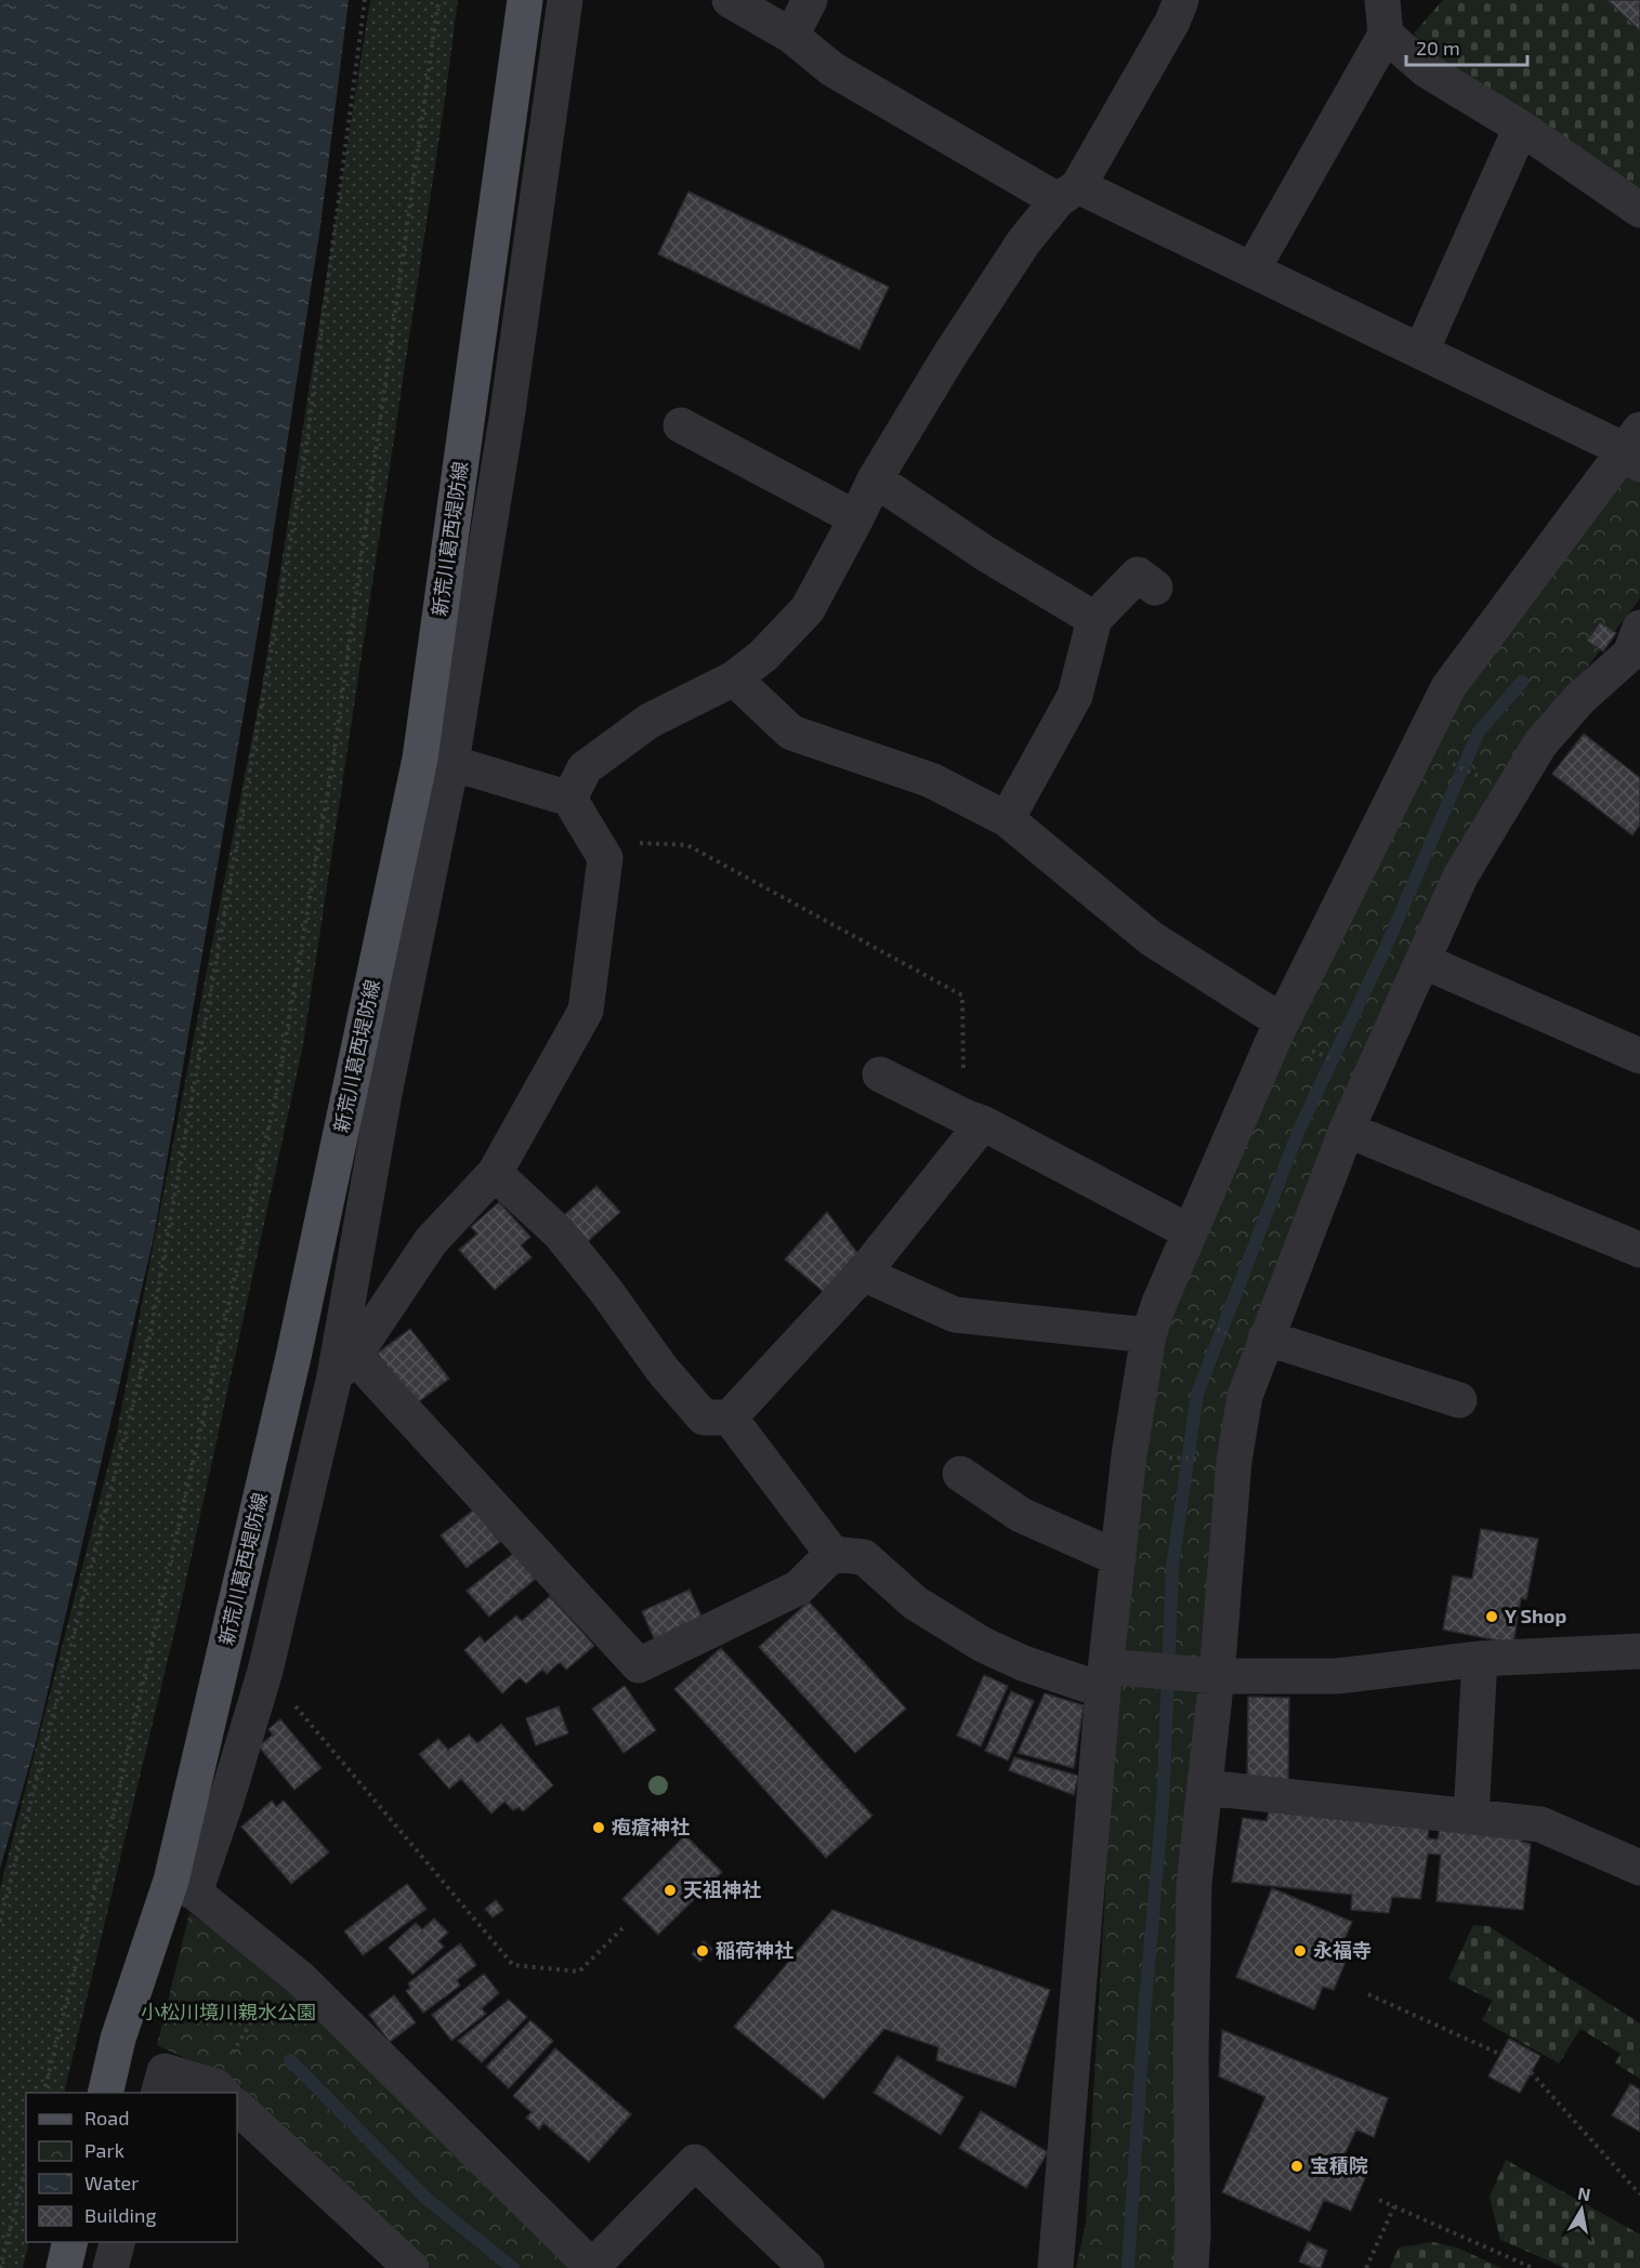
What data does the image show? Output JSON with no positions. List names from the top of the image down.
{
  "streets": {
    "main road": ["新荒川葛西堤防線"]
  },
  "parks": ["小松川境川親水公園"],
  "places": [
    "Y Shop",
    "疱瘡神社",
    "天祖神社",
    "稲荷神社",
    "永福寺",
    "宝積院"
  ],
  "legend": [
    "Road",
    "Park",
    "Water",
    "Building"
  ],
  "scale_bar": "20 m",
  "north": "top"
}
